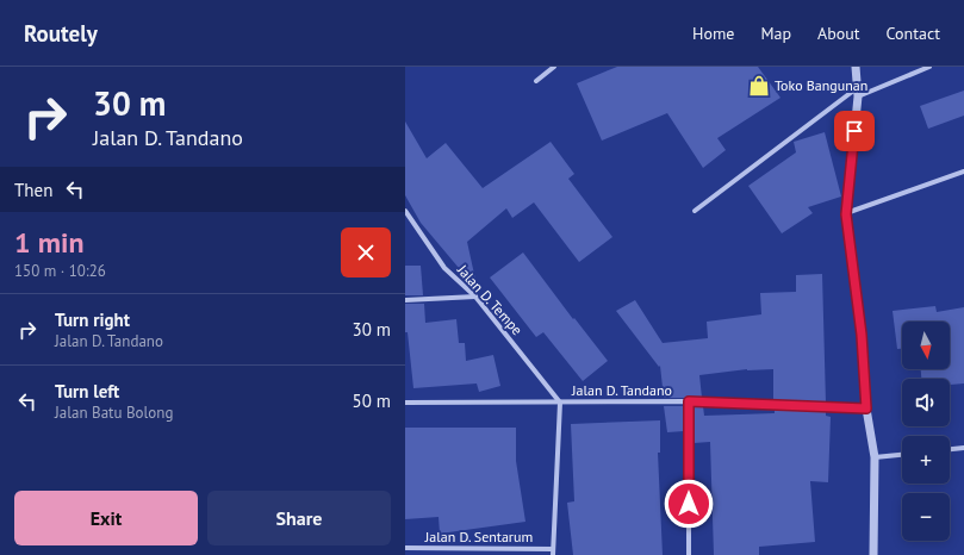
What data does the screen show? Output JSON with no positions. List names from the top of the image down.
{
  "streets": {
    "street": ["Jalan D. Tempe", "Jalan D. Tandano", "Jalan D. Sentarum"]
  },
  "crossings": [
    ["Jalan D. Tempe", "Jalan D. Tandano"]
  ],
  "places": {
    "shop": ["Toko Bangunan"]
  },
  "north": "bottom",
  "page": {
    "header": "Routely",
    "nav": [
      "Home",
      "Map",
      "About",
      "Contact"
    ],
    "turn": ["30 m", "Jalan D. Tandano"],
    "then": "Then",
    "heading": ["1 min", "150 m · 10:26"],
    "list": [
      {
        "name": "Turn right",
        "note": "Jalan D. Tandano",
        "value": "30 m"
      },
      {
        "name": "Turn left",
        "note": "Jalan Batu Bolong",
        "value": "50 m"
      }
    ],
    "map_buttons": ["+", "−"],
    "buttons": ["Exit", "Share"]
  }
}
